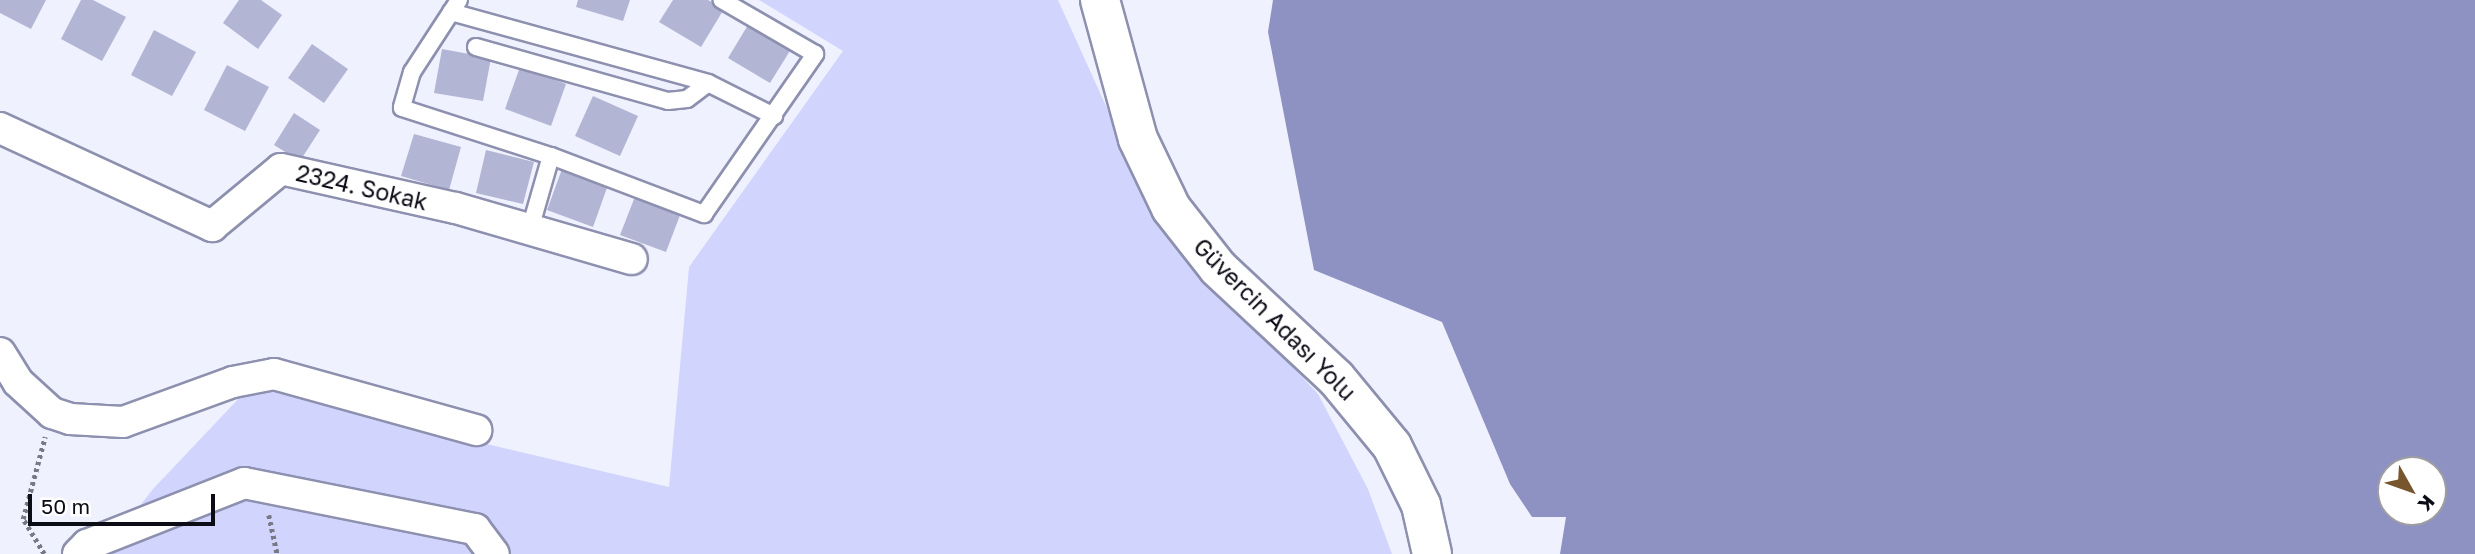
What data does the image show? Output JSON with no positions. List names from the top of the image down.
{
  "streets": {
    "main road": ["Güvercin Adası Yolu"],
    "street": ["2324. Sokak"]
  },
  "scale_bar": "50 m",
  "north": "bottom right"
}
